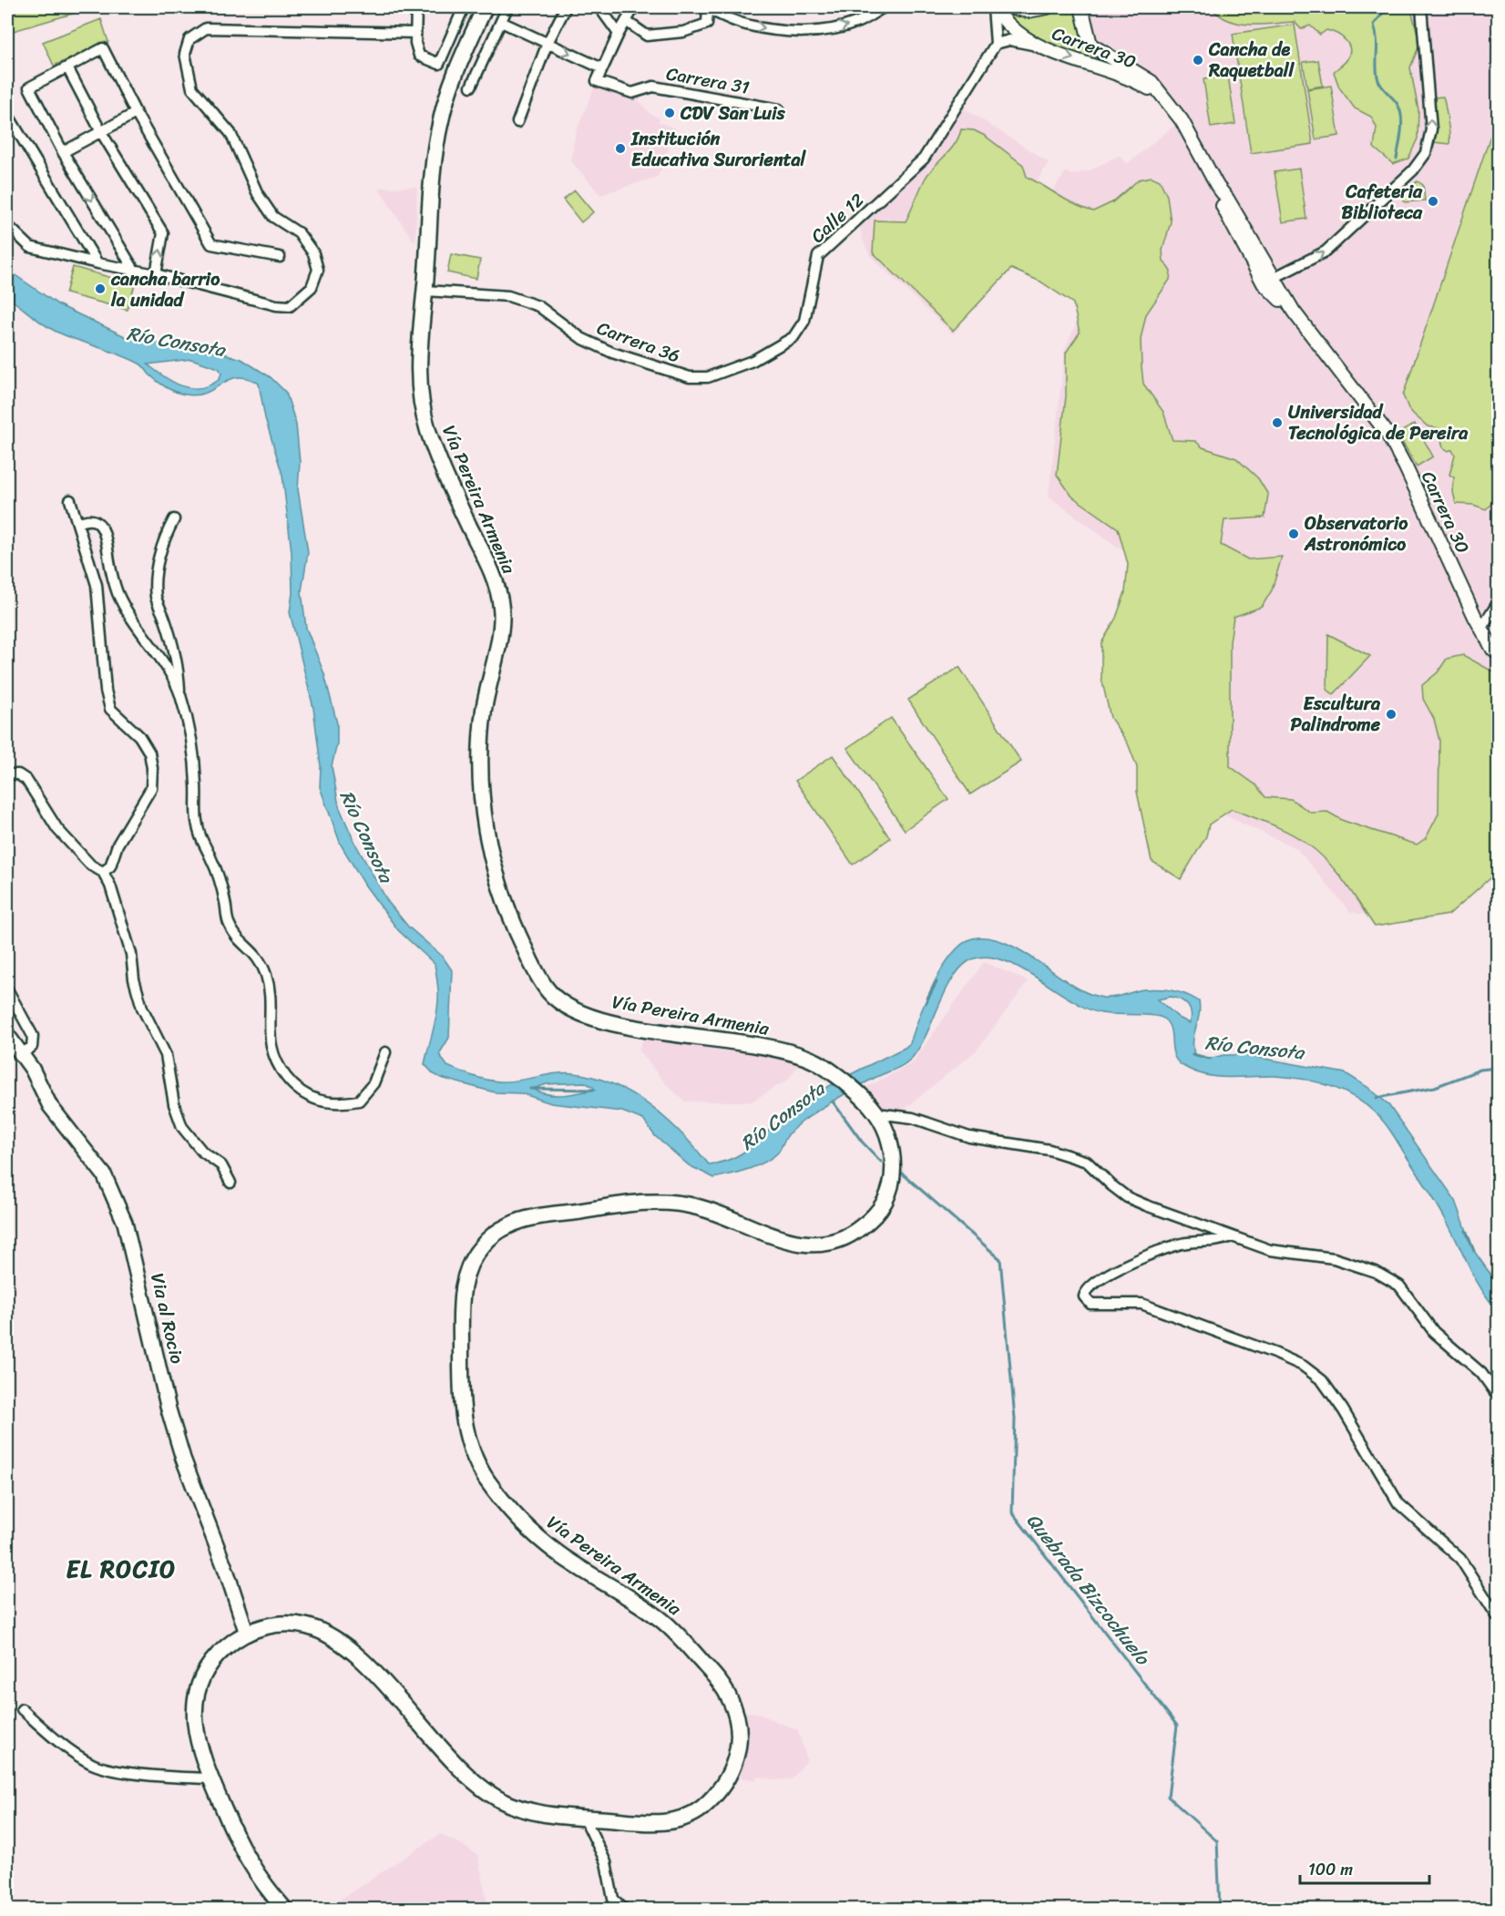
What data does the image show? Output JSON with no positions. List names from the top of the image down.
{
  "streets": {
    "main road": ["Vía Pereira Armenia", "Via al Rocio"],
    "street": [
      "Carrera 30",
      "Carrera 31",
      "Calle 12",
      "Carrera 36"
    ]
  },
  "crossings": [
    ["Calle 12", "Carrera 36"],
    ["Carrera 36", "Vía Pereira Armenia"],
    ["Vía Pereira Armenia", "Via al Rocio"]
  ],
  "districts": ["EL ROCIO"],
  "water": ["Río Consota", "Quebrada Bizcochuelo"],
  "places": [
    "Cancha de Raquetball",
    "CDV San Luis",
    "Institución Educativa Suroriental",
    "Cafeteria Biblioteca",
    "cancha barrio la unidad",
    "Universidad Tecnológica de Pereira",
    "Observatorio Astronómico",
    "Escultura Palindrome"
  ],
  "scale_bar": "100 m"
}
